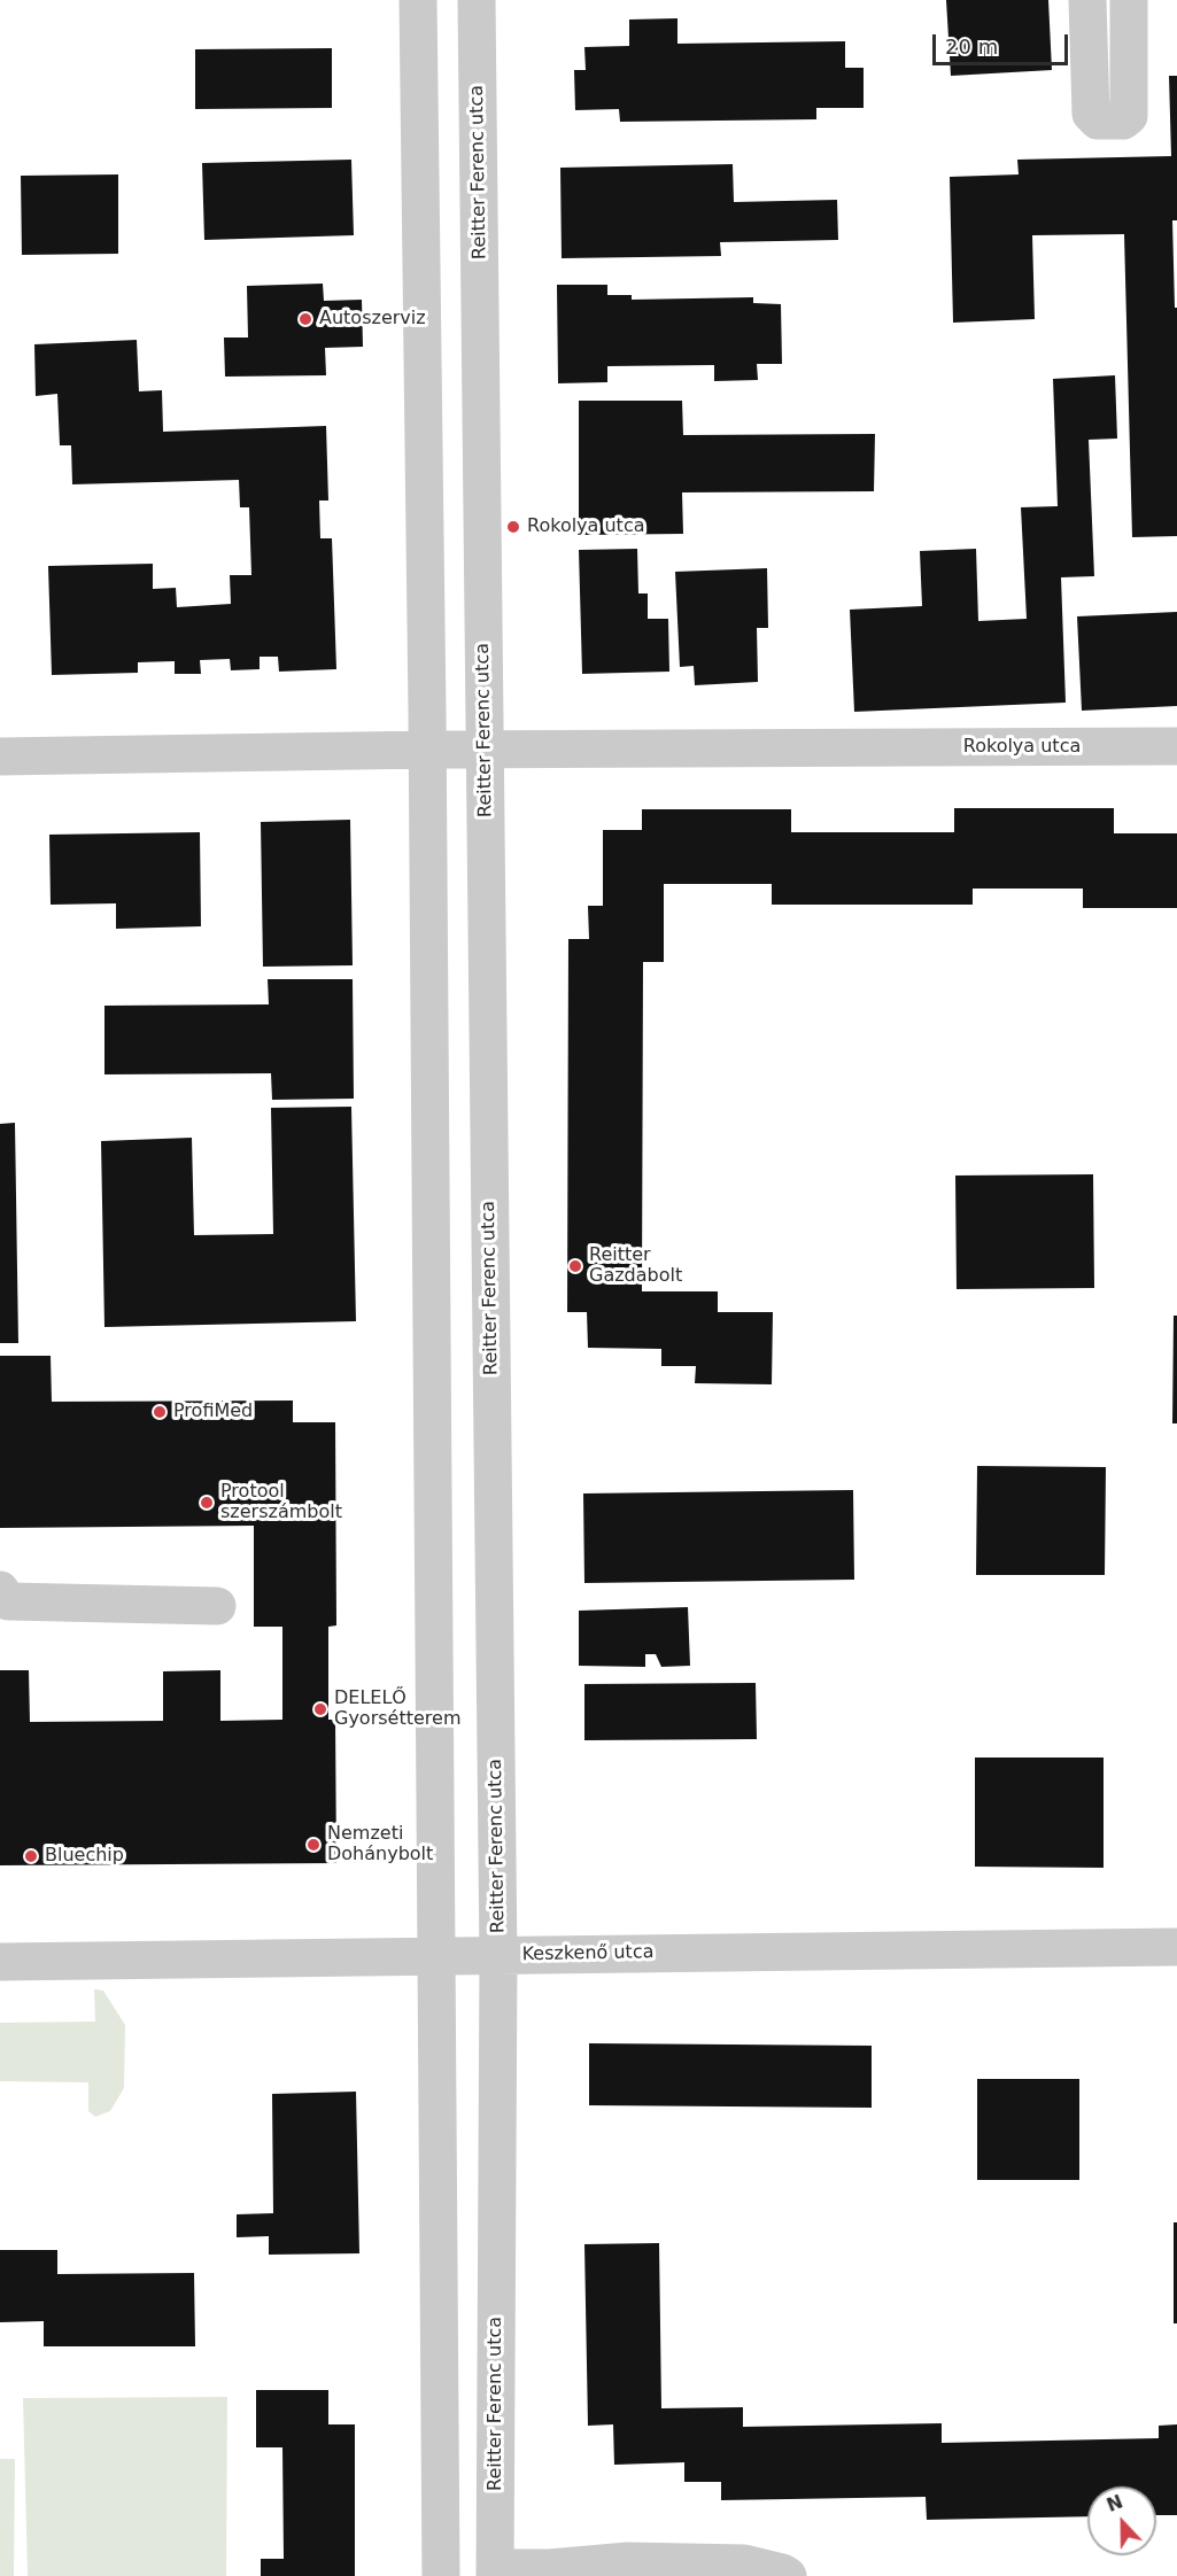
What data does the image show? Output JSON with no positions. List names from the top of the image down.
{
  "streets": {
    "street": ["Reitter Ferenc utca", "Rokolya utca", "Keszkenő utca"]
  },
  "crossings": [
    ["Reitter Ferenc utca", "Rokolya utca"],
    ["Reitter Ferenc utca", "Keszkenő utca"]
  ],
  "places": [
    "Autoszerviz",
    "Rokolya utca",
    "Reitter Gazdabolt",
    "ProfiMed",
    "Protool szerszámbolt",
    "DELELŐ Gyorsétterem",
    "Nemzeti Dohánybolt",
    "Bluechip"
  ],
  "scale_bar": "20 m",
  "north": "top"
}
